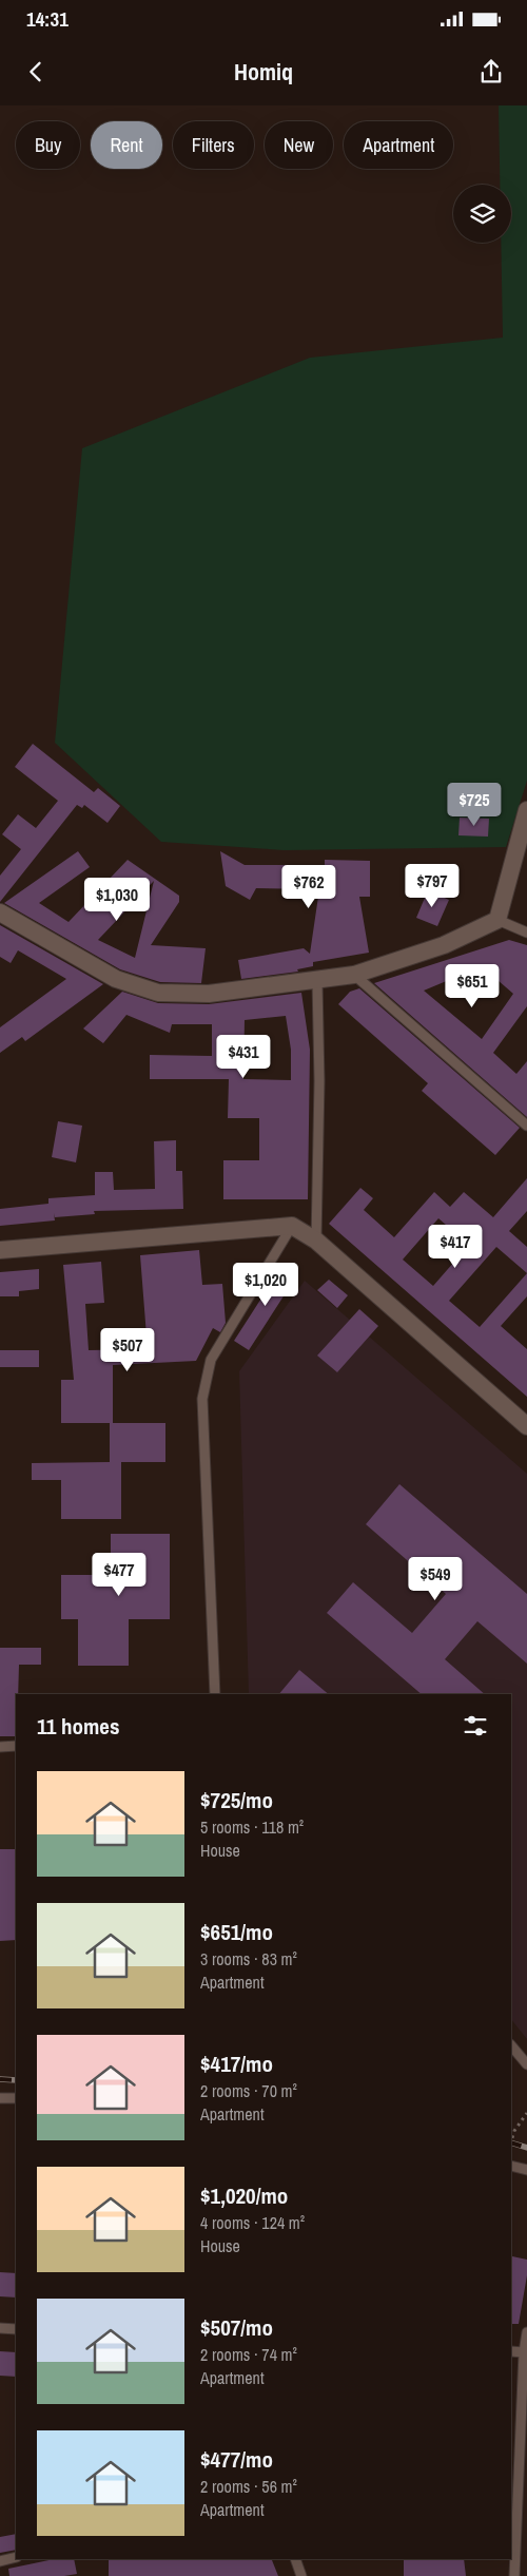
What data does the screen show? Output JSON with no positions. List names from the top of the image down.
{
  "page": {
    "status": "14:31",
    "header": "Homiq",
    "chip": [
      "Buy",
      "Rent",
      "Filters",
      "New",
      "Apartment"
    ],
    "price": [
      "$725",
      "$797",
      "$762",
      "$1,030",
      "$651",
      "$431",
      "$417",
      "$1,020",
      "$507",
      "$477",
      "$549"
    ],
    "heading": "11 homes",
    "list": [
      {
        "name": "$725/mo",
        "note": "5 rooms · 118 m² · House"
      },
      {
        "name": "$651/mo",
        "note": "3 rooms · 83 m² · Apartment"
      },
      {
        "name": "$417/mo",
        "note": "2 rooms · 70 m² · Apartment"
      },
      {
        "name": "$1,020/mo",
        "note": "4 rooms · 124 m² · House"
      },
      {
        "name": "$507/mo",
        "note": "2 rooms · 74 m² · Apartment"
      },
      {
        "name": "$477/mo",
        "note": "2 rooms · 56 m² · Apartment"
      }
    ]
  }
}
